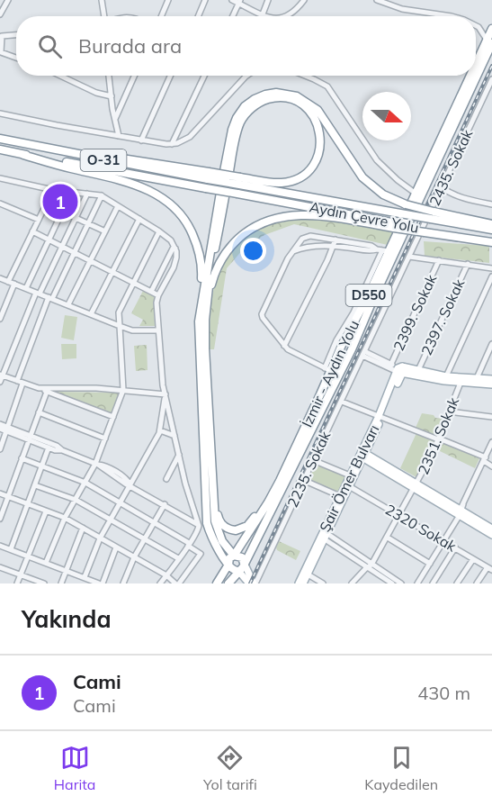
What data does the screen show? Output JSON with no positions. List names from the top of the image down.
{
  "streets": {
    "highway": [
      "O-31",
      "Aydın Çevre Yolu",
      "D550",
      "İzmir - Aydın Yolu"
    ],
    "main road": ["Şair Ömer Bulvarı"],
    "street": [
      "2435. Sokak",
      "2399. Sokak",
      "2397. Sokak",
      "2351. Sokak",
      "2235. Sokak",
      "2320 Sokak"
    ]
  },
  "crossings": [
    ["O-31", "Aydın Çevre Yolu"],
    ["2435. Sokak", "2235. Sokak"],
    ["D550", "İzmir - Aydın Yolu"],
    ["2351. Sokak", "2320 Sokak"],
    ["Şair Ömer Bulvarı", "2320 Sokak"]
  ],
  "north": "right",
  "page": {
    "search": "Burada ara",
    "pins": "1",
    "heading": "Yakında",
    "list": [
      {
        "mark": "1",
        "name": "Cami",
        "note": "Cami",
        "value": "430 m"
      }
    ],
    "nav": ["Harita", "Yol tarifi", "Kaydedilen"]
  }
}
